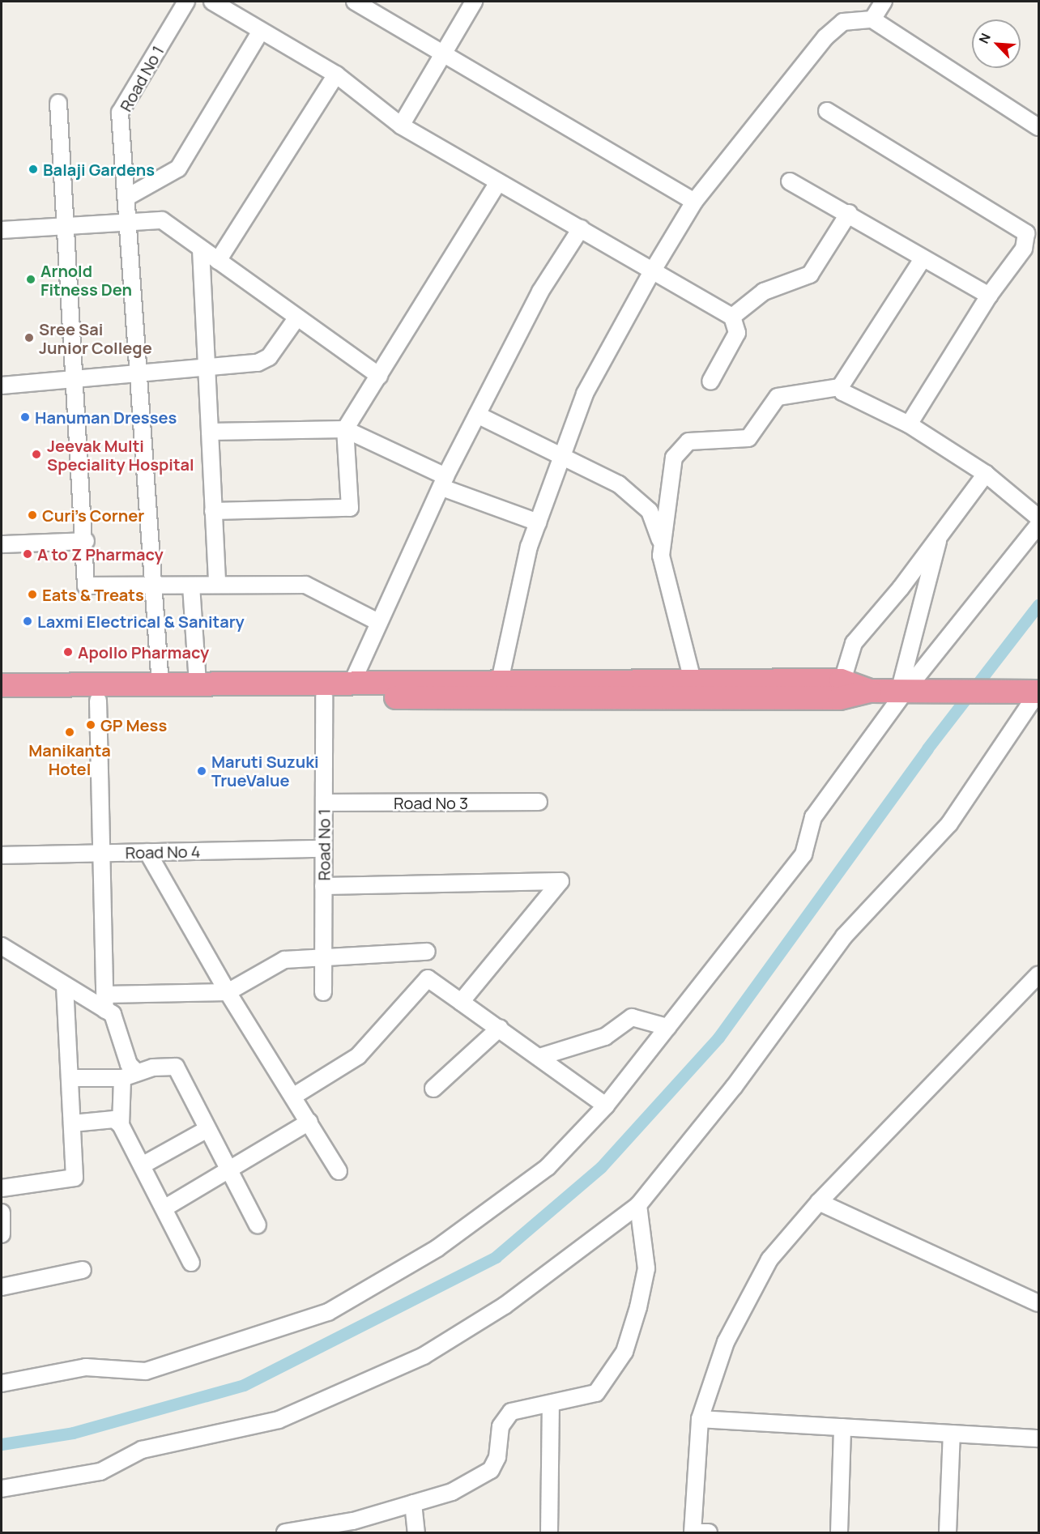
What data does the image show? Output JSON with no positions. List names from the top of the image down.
{
  "streets": {
    "street": ["Road No 1", "Road No 3", "Road No 4"]
  },
  "crossings": [
    ["Road No 1", "Road No 3"],
    ["Road No 1", "Road No 4"]
  ],
  "places": [
    "Balaji Gardens",
    "Arnold Fitness Den",
    "Sree Sai Junior College",
    "Hanuman Dresses",
    "Jeevak Multi Speciality Hospital",
    "Curi's Corner",
    "A to Z Pharmacy",
    "Eats & Treats",
    "Laxmi Electrical & Sanitary",
    "Apollo Pharmacy",
    "GP Mess",
    "Manikanta Hotel",
    "Maruti Suzuki TrueValue"
  ],
  "north": "top left"
}
